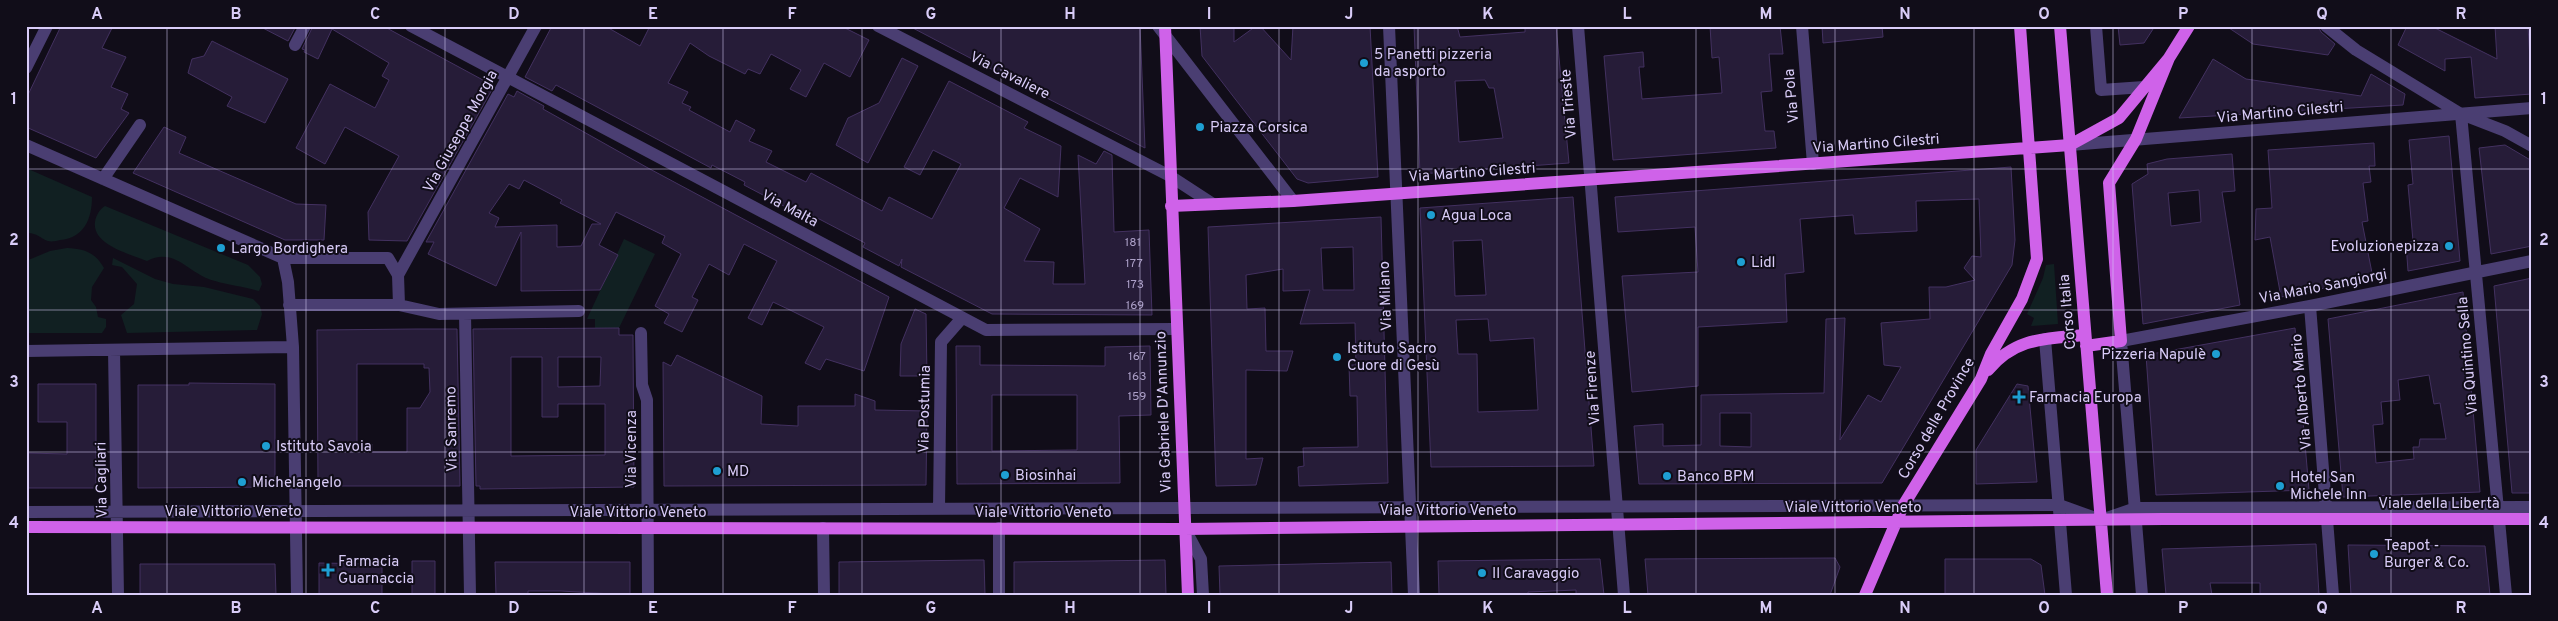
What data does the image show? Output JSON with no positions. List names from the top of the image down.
{
  "streets": {
    "main road": [
      "Via Martino Cilestri",
      "Corso Italia",
      "Via Gabriele D'Annunzio",
      "Corso delle Province",
      "Viale della Libertà",
      "Viale Vittorio Veneto"
    ],
    "street": [
      "Via Cavaliere",
      "Via Pola",
      "Via Trieste",
      "Via Giuseppe Morgia",
      "Via Malta",
      "Via Mario Sangiorgi",
      "Via Milano",
      "Via Quintino Sella",
      "Via Firenze",
      "Via Alberto Mario",
      "Via Postumia",
      "Via Sanremo",
      "Via Vicenza",
      "Via Cagliari"
    ]
  },
  "crossings": [
    ["Via Cavaliere", "Via Martino Cilestri"],
    ["Via Cavaliere", "Via Gabriele D'Annunzio"],
    ["Via Pola", "Via Martino Cilestri"],
    ["Via Trieste", "Via Martino Cilestri"],
    ["Via Trieste", "Via Firenze"],
    ["Via Martino Cilestri", "Via Milano"],
    ["Via Martino Cilestri", "Corso Italia"],
    ["Via Martino Cilestri", "Via Quintino Sella"],
    ["Via Martino Cilestri", "Via Firenze"],
    ["Via Martino Cilestri", "Via Gabriele D'Annunzio"],
    ["Via Martino Cilestri", "Corso delle Province"],
    ["Via Giuseppe Morgia", "Via Malta"],
    ["Via Malta", "Via Postumia"],
    ["Via Malta", "Via Gabriele D'Annunzio"],
    ["Via Mario Sangiorgi", "Via Quintino Sella"],
    ["Via Mario Sangiorgi", "Via Alberto Mario"],
    ["Via Milano", "Viale Vittorio Veneto"],
    ["Corso Italia", "Viale della Libertà"],
    ["Corso Italia", "Viale Vittorio Veneto"],
    ["Via Quintino Sella", "Viale della Libertà"],
    ["Via Firenze", "Viale Vittorio Veneto"],
    ["Via Alberto Mario", "Viale della Libertà"],
    ["Via Gabriele D'Annunzio", "Viale Vittorio Veneto"],
    ["Corso delle Province", "Viale Vittorio Veneto"],
    ["Via Sanremo", "Viale Vittorio Veneto"],
    ["Via Vicenza", "Viale Vittorio Veneto"],
    ["Via Cagliari", "Viale Vittorio Veneto"],
    ["Viale della Libertà", "Viale Vittorio Veneto"]
  ],
  "places": {
    "other": [
      "5 Panetti pizzeria da asporto",
      "Piazza Corsica",
      "Agua Loca",
      "Evoluzionepizza",
      "Largo Bordighera",
      "Lidl",
      "Pizzeria Napulè",
      "Istituto Sacro Cuore di Gesù",
      "Istituto Savoia",
      "MD",
      "Biosinhai",
      "Banco BPM",
      "Michelangelo",
      "Hotel San Michele Inn",
      "Teapot - Burger & Co.",
      "Il Caravaggio"
    ],
    "health": ["Farmacia Europa", "Farmacia Guarnaccia"]
  },
  "house_numbers": [
    "181",
    "177",
    "173",
    "169",
    "167",
    "163",
    "159"
  ],
  "grid": {
    "columns": [
      "A",
      "B",
      "C",
      "D",
      "E",
      "F",
      "G",
      "H",
      "I",
      "J",
      "K",
      "L",
      "M",
      "N",
      "O",
      "P",
      "Q",
      "R"
    ],
    "rows": [
      "1",
      "2",
      "3",
      "4"
    ]
  }
}
